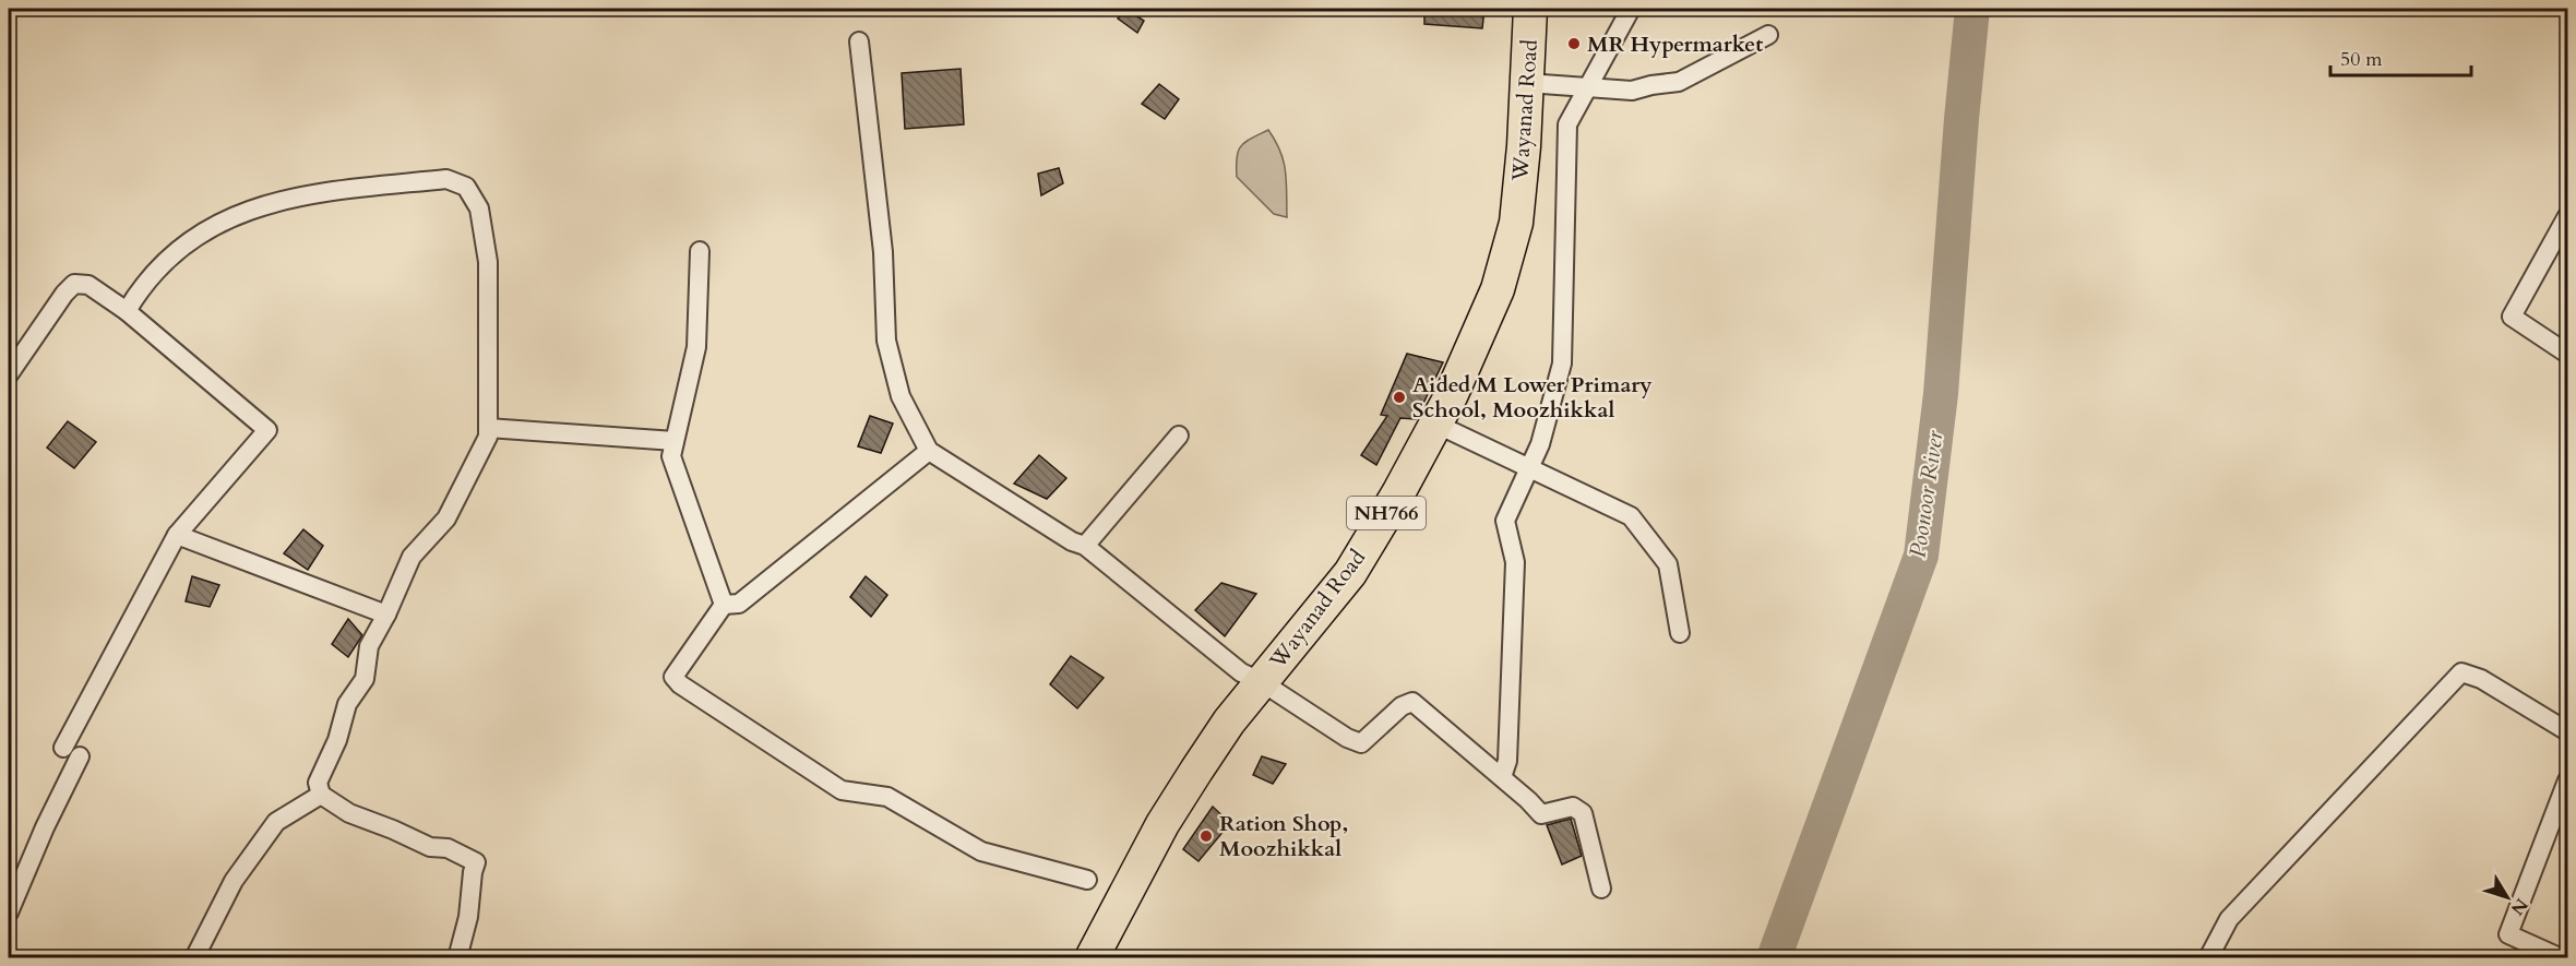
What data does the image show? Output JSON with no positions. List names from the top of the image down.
{
  "streets": {
    "highway": ["Wayanad Road", "NH766"]
  },
  "water": ["Poonoor River"],
  "places": ["MR Hypermarket", "Aided M Lower Primary School, Moozhikkal", "Ration Shop, Moozhikkal"],
  "scale_bar": "50 m",
  "north": "bottom right"
}
